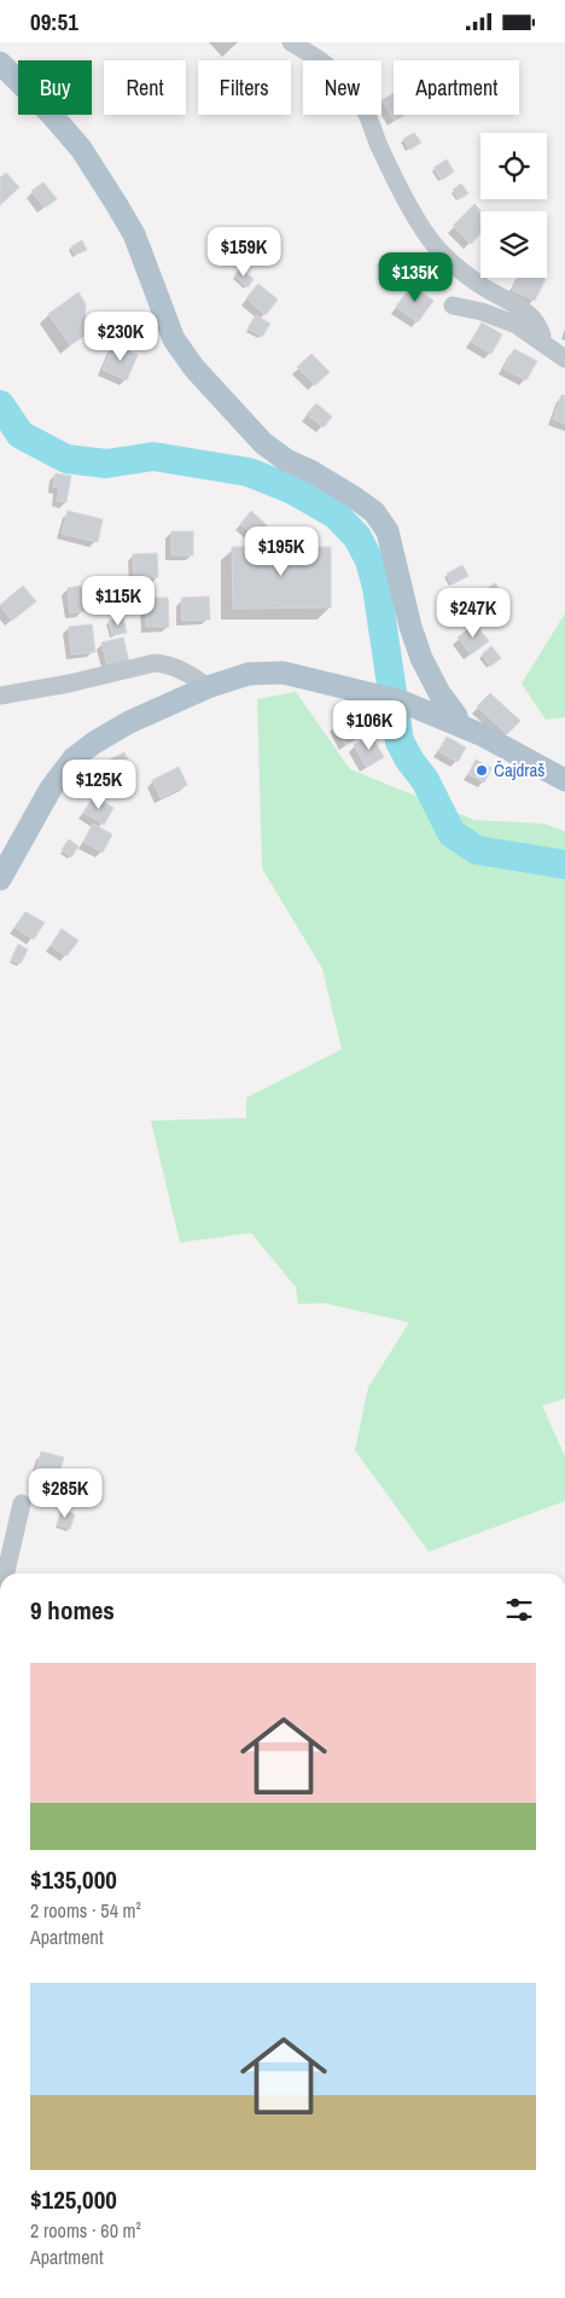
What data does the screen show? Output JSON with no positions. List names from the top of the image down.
{
  "places": ["Čajdraš"],
  "page": {
    "status": "09:51",
    "chip": [
      "Buy",
      "Rent",
      "Filters",
      "New",
      "Apartment"
    ],
    "price": [
      "$159K",
      "$135K",
      "$230K",
      "$195K",
      "$115K",
      "$247K",
      "$106K",
      "$125K",
      "$285K"
    ],
    "heading": "9 homes",
    "list": [
      {
        "name": "$135,000",
        "note": "2 rooms · 54 m² · Apartment"
      },
      {
        "name": "$125,000",
        "note": "2 rooms · 60 m² · Apartment"
      }
    ]
  }
}
